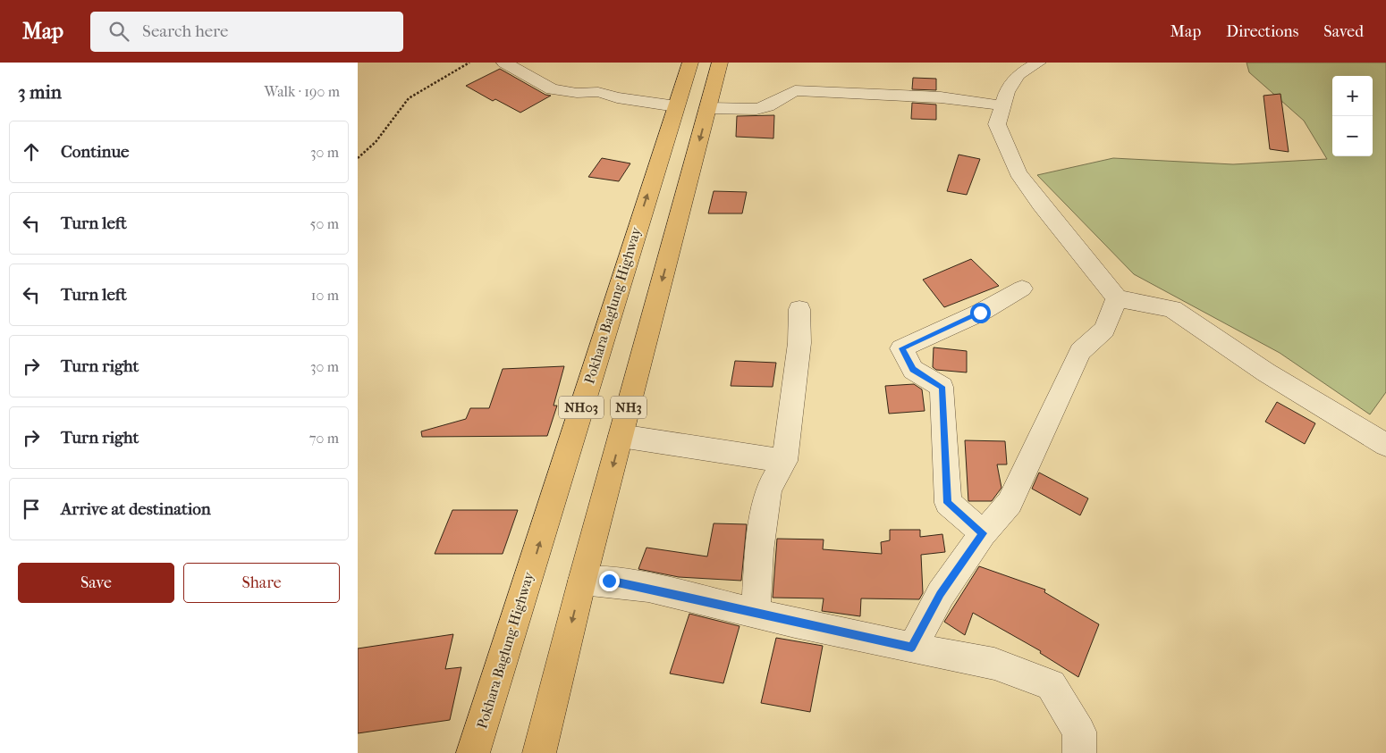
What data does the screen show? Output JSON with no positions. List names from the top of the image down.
{
  "streets": {
    "highway": ["Pokhara Baglung Highway", "NH03", "NH3"]
  },
  "page": {
    "header": "Map",
    "search": "Search here",
    "nav": ["Map", "Directions", "Saved"],
    "heading": ["3 min", "Walk · 190 m"],
    "map_buttons": ["+", "−"],
    "list": [
      ["Continue", "30 m"],
      ["Turn left", "50 m"],
      ["Turn left", "10 m"],
      ["Turn right", "30 m"],
      ["Turn right", "70 m"],
      "Arrive at destination"
    ],
    "buttons": ["Save", "Share"]
  }
}
